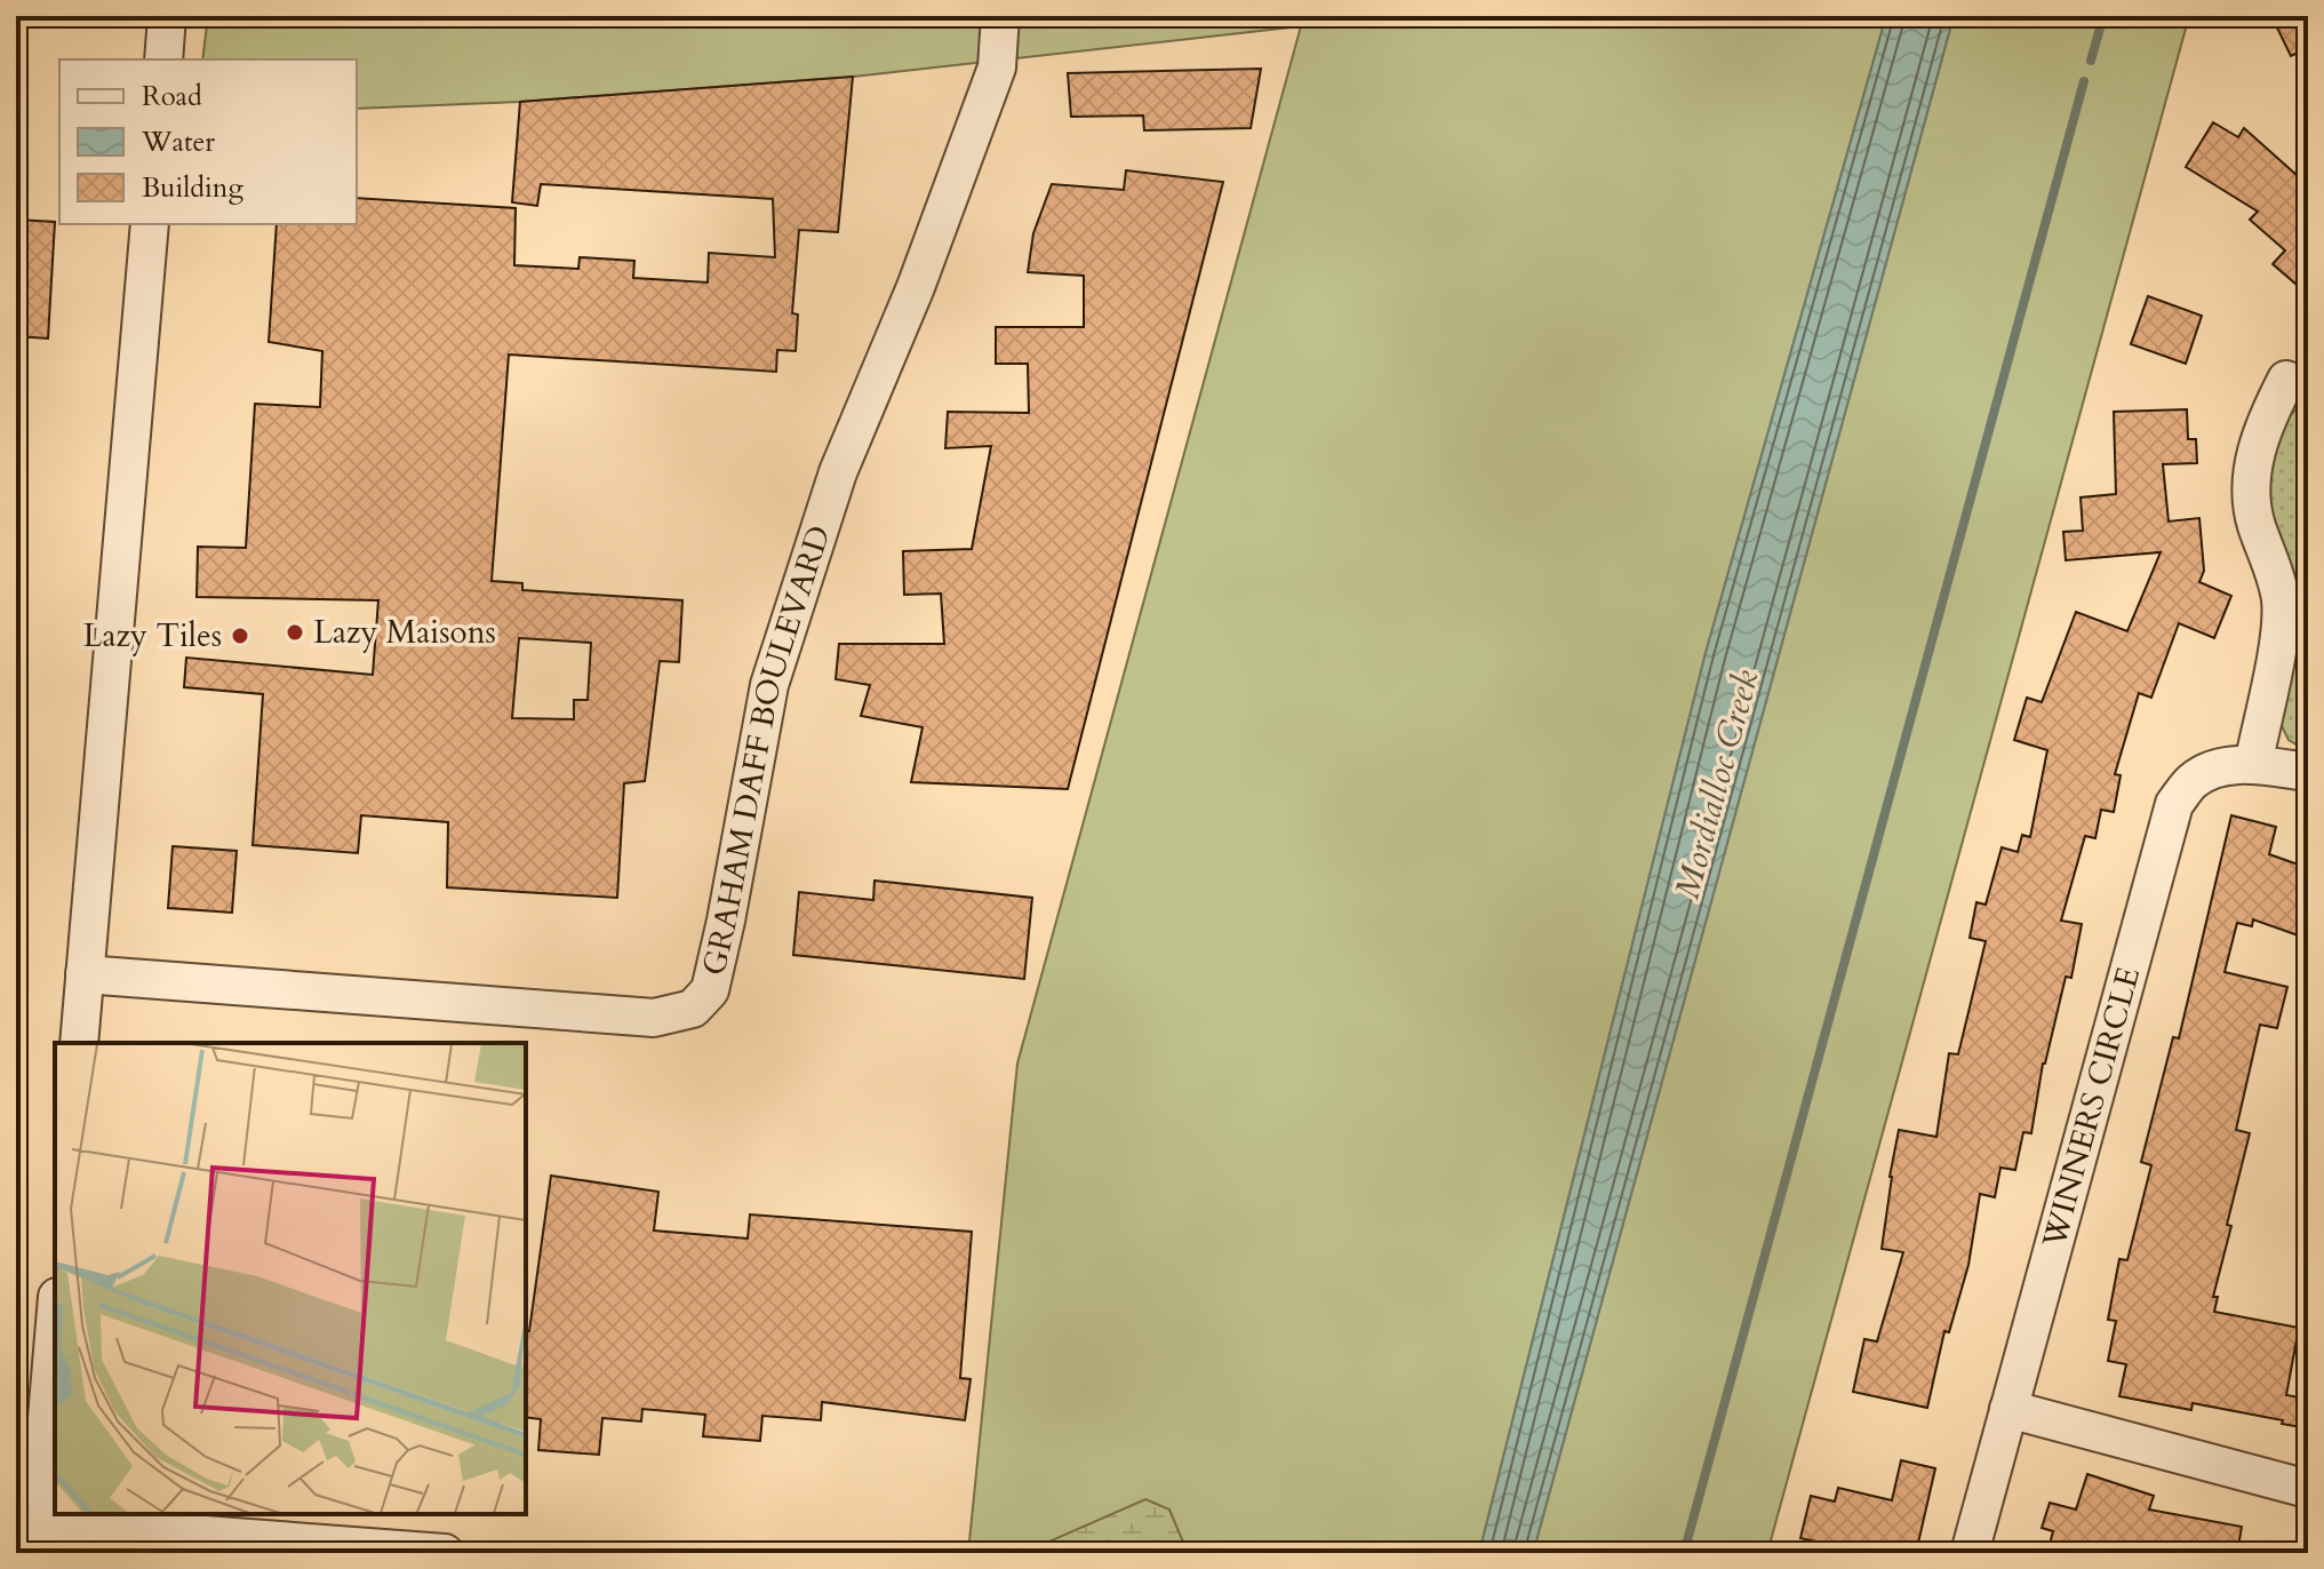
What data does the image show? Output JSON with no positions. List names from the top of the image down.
{
  "streets": {
    "street": ["GRAHAM DAFF BOULEVARD", "WINNERS CIRCLE"]
  },
  "water": ["Mordialloc Creek"],
  "places": ["Lazy Maisons", "Lazy Tiles"],
  "legend": ["Road", "Water", "Building"]
}
